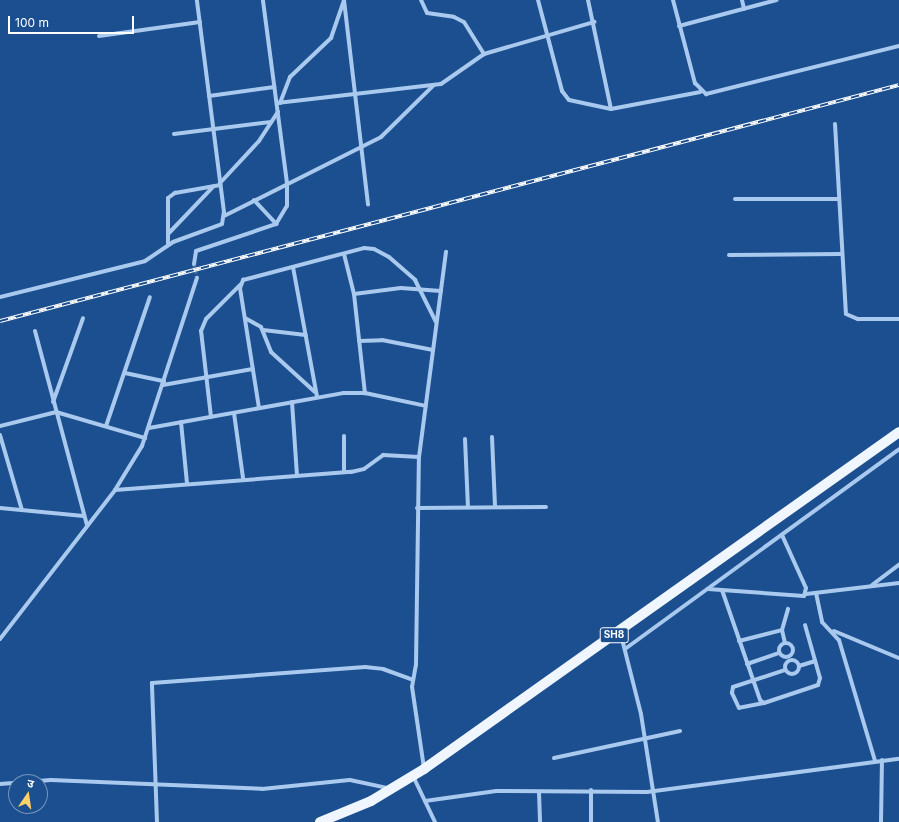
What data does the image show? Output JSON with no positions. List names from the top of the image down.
{
  "streets": {
    "main road": ["SH8"]
  },
  "scale_bar": "100 m",
  "north": "top"
}
